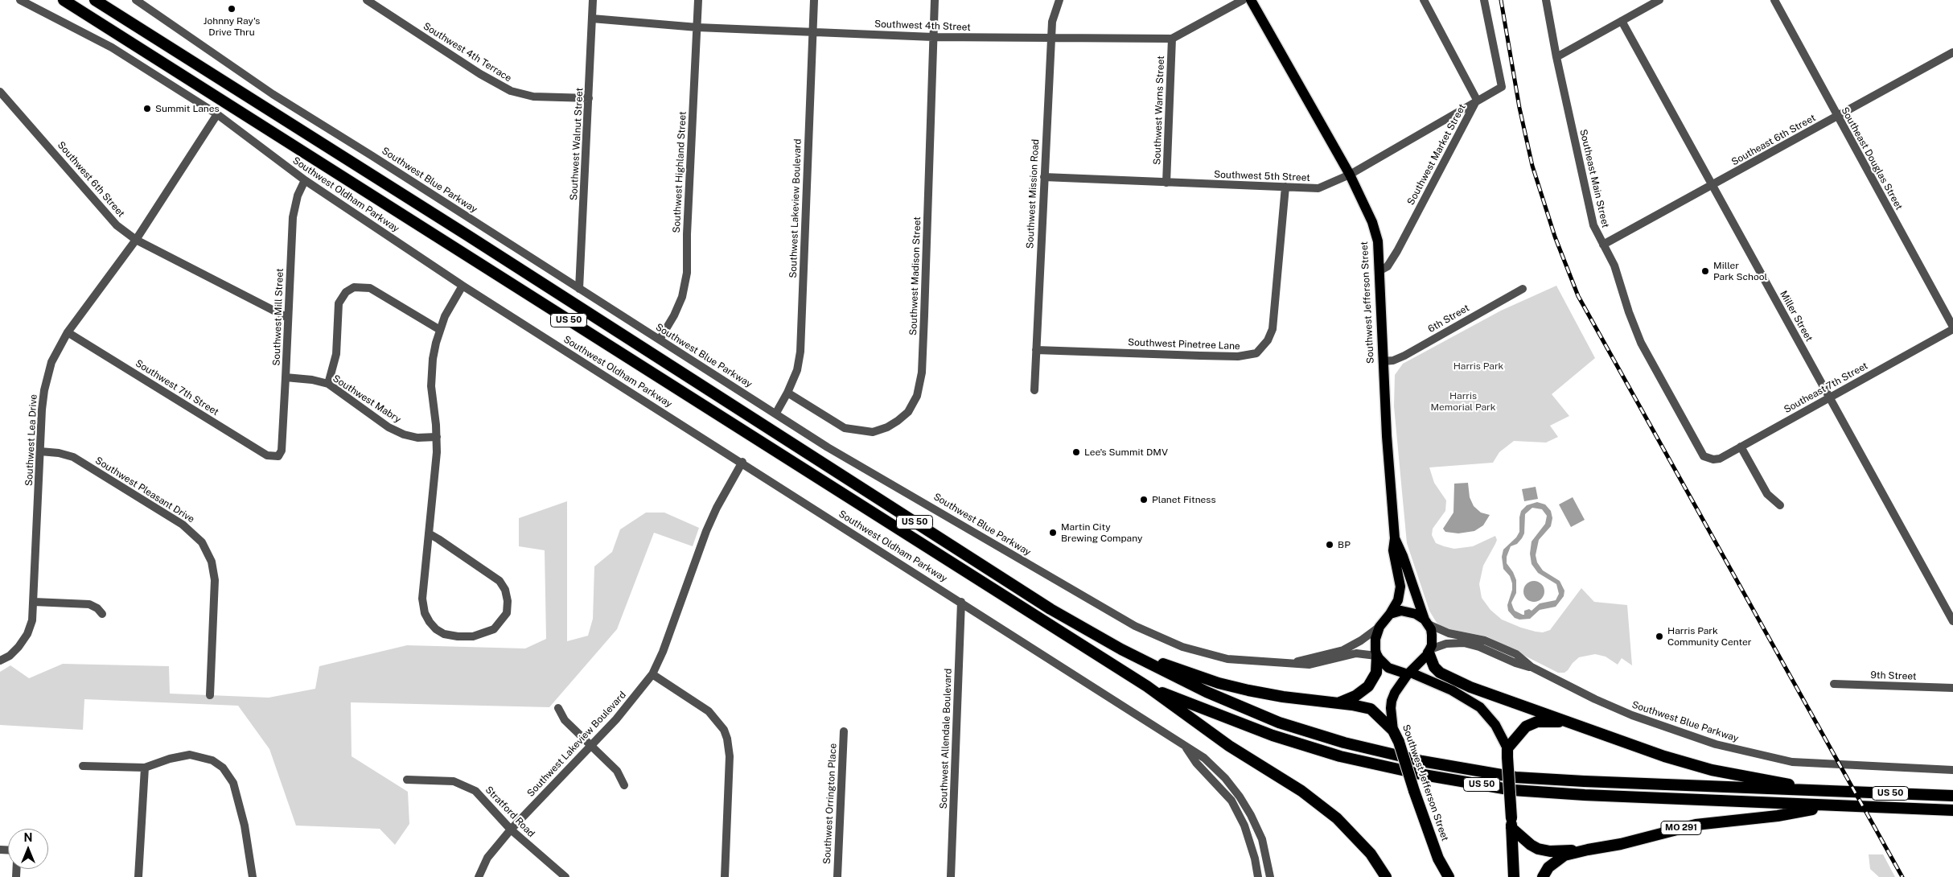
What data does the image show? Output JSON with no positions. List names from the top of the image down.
{
  "streets": {
    "highway": ["Southwest Jefferson Street", "US 50", "MO 291"],
    "street": [
      "Southwest 4th Street",
      "Southwest 4th Terrace",
      "Southwest Warns Street",
      "Southeast 6th Street",
      "Southwest Walnut Street",
      "Southwest Market Street",
      "Southeast Douglas Street",
      "Southwest Highland Street",
      "Southwest 5th Street",
      "Southeast Main Street",
      "Southwest 6th Street",
      "Southwest Blue Parkway",
      "Southwest Mission Road",
      "Southwest Oldham Parkway",
      "Southwest Lakeview Boulevard",
      "Southwest Madison Street",
      "Miller Street",
      "Southwest Mill Street",
      "6th Street",
      "Southwest Pinetree Lane",
      "Southwest 7th Street",
      "Southeast 7th Street",
      "Southwest Mabry",
      "Southwest Lea Drive",
      "Southwest Pleasant Drive",
      "9th Street",
      "Southwest Allendale Boulevard",
      "Southwest Orrington Place",
      "Stratford Road"
    ]
  },
  "crossings": [
    ["Southwest 4th Street", "Southwest Warns Street"],
    ["Southwest 4th Street", "Southwest Walnut Street"],
    ["Southwest 4th Street", "Southwest Highland Street"],
    ["Southwest 4th Street", "Southwest Mission Road"],
    ["Southwest 4th Street", "Southwest Lakeview Boulevard"],
    ["Southwest 4th Street", "Southwest Madison Street"],
    ["Southwest 4th Terrace", "Southwest Walnut Street"],
    ["Southwest Warns Street", "Southwest 5th Street"],
    ["Southeast 6th Street", "Southeast Douglas Street"],
    ["Southeast 6th Street", "Southeast Main Street"],
    ["Southeast 6th Street", "Miller Street"],
    ["Southwest Walnut Street", "Southwest Blue Parkway"],
    ["Southwest Market Street", "Southwest 5th Street"],
    ["Southwest Market Street", "Southwest Jefferson Street"],
    ["Southeast Douglas Street", "Southeast 7th Street"],
    ["Southwest Highland Street", "Southwest Blue Parkway"],
    ["Southwest 5th Street", "Southwest Mission Road"],
    ["Southwest 5th Street", "Southwest Jefferson Street"],
    ["Southwest 5th Street", "Southwest Pinetree Lane"],
    ["Southeast Main Street", "Southeast 7th Street"],
    ["Southwest 6th Street", "Southwest Mill Street"],
    ["Southwest 6th Street", "Southwest Lea Drive"],
    ["Southwest Blue Parkway", "Southwest Lakeview Boulevard"],
    ["Southwest Blue Parkway", "Southwest Jefferson Street"],
    ["Southwest Mission Road", "Southwest Pinetree Lane"],
    ["Southwest Oldham Parkway", "Southwest Lakeview Boulevard"],
    ["Southwest Oldham Parkway", "Southwest Mill Street"],
    ["Southwest Oldham Parkway", "Southwest Lea Drive"],
    ["Southwest Oldham Parkway", "Southwest Allendale Boulevard"],
    ["Southwest Lakeview Boulevard", "Southwest Madison Street"],
    ["Southwest Lakeview Boulevard", "Stratford Road"],
    ["Southwest Jefferson Street", "6th Street"],
    ["Miller Street", "Southeast 7th Street"],
    ["Southwest Mill Street", "Southwest 7th Street"],
    ["Southwest Mill Street", "Southwest Mabry"],
    ["US 50", "MO 291"],
    ["Southwest 7th Street", "Southwest Lea Drive"],
    ["Southwest Lea Drive", "Southwest Pleasant Drive"]
  ],
  "parks": ["Harris Park", "Harris Memorial Park"],
  "places": [
    "Johnny Ray's Drive Thru",
    "Summit Lanes",
    "Miller Park School",
    "Lee's Summit DMV",
    "Planet Fitness",
    "Martin City Brewing Company",
    "BP",
    "Harris Park Community Center"
  ],
  "north": "top"
}
